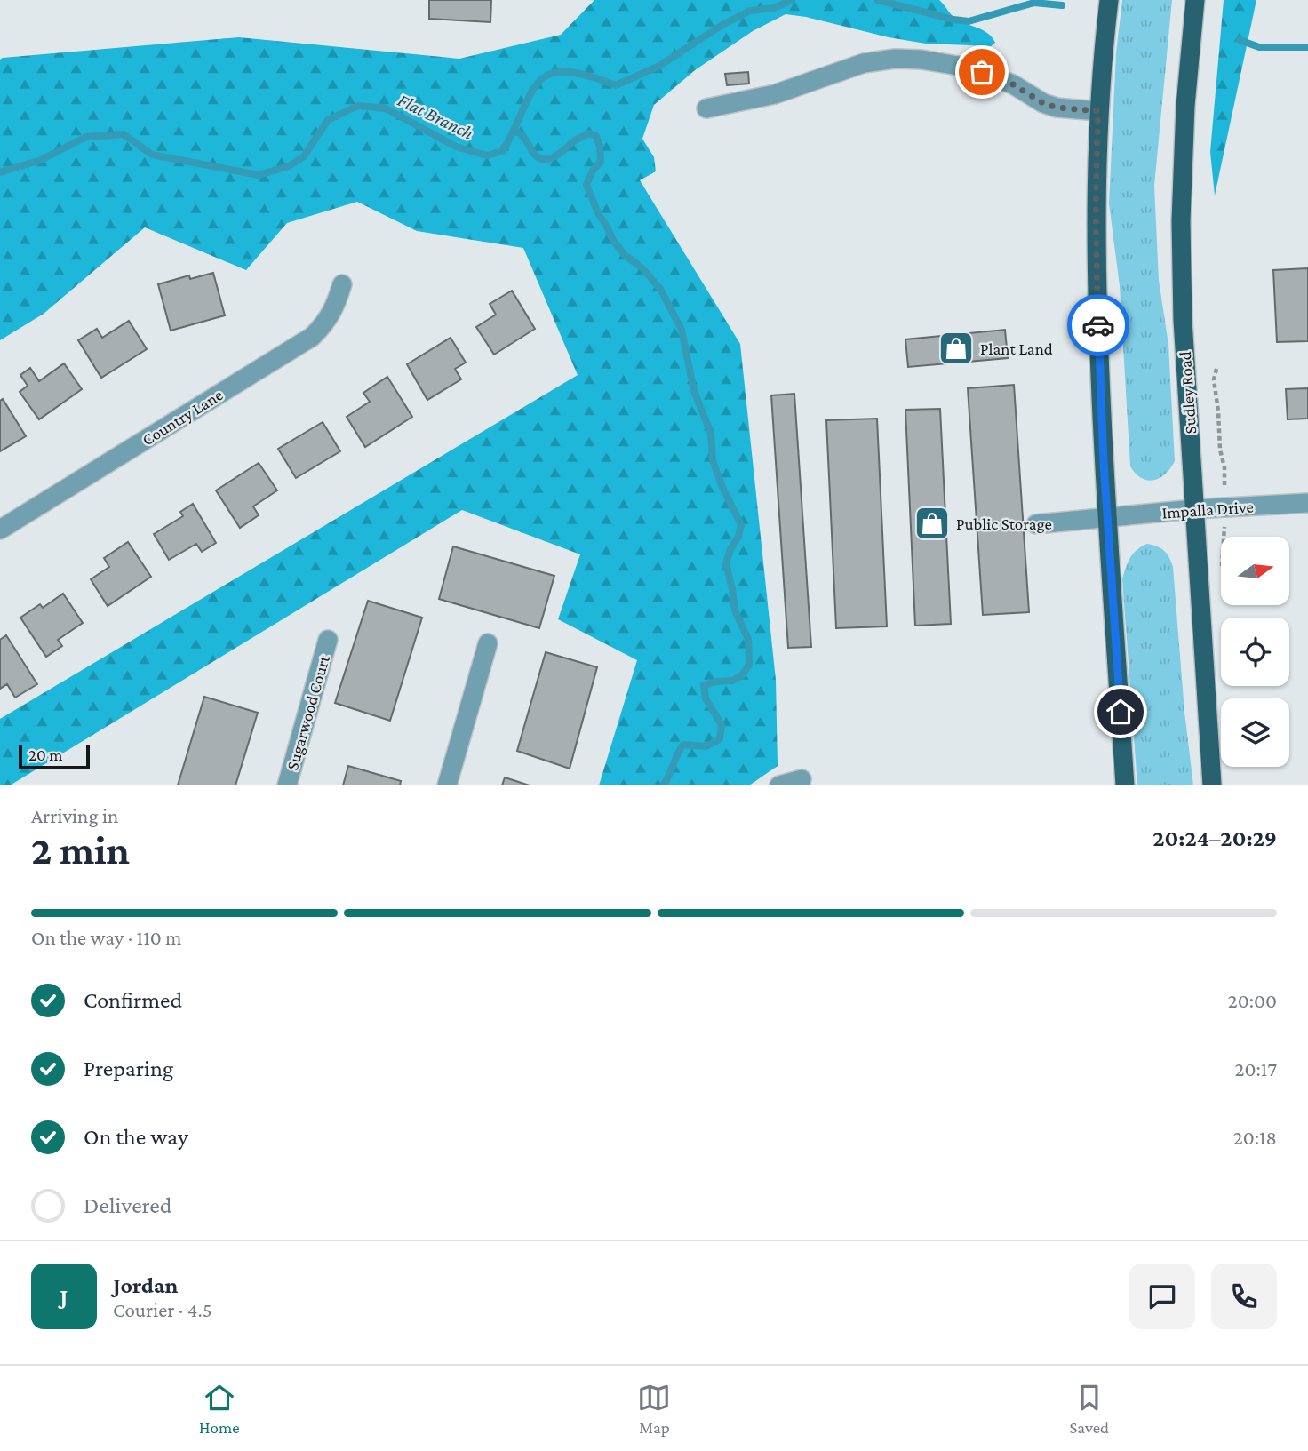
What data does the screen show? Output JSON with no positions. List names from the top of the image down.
{
  "streets": {
    "main road": ["Sudley Road"],
    "street": ["Country Lane", "Impalla Drive", "Sugarwood Court"]
  },
  "crossings": [
    ["Sudley Road", "Impalla Drive"]
  ],
  "water": ["Flat Branch"],
  "places": {
    "shop": ["Plant Land", "Public Storage"]
  },
  "scale_bar": "20 m",
  "north": "right",
  "page": {
    "scale": "20 m",
    "heading": ["2 min", "Arriving in", "20:24–20:29"],
    "panel": ["Jordan", "Courier · 4.5"],
    "bar": "On the way · 110 m",
    "list": [
      ["Confirmed", "20:00"],
      ["Preparing", "20:17"],
      ["On the way", "20:18"],
      "Delivered"
    ],
    "round": "J",
    "tabs": ["Home", "Map", "Saved"]
  }
}
